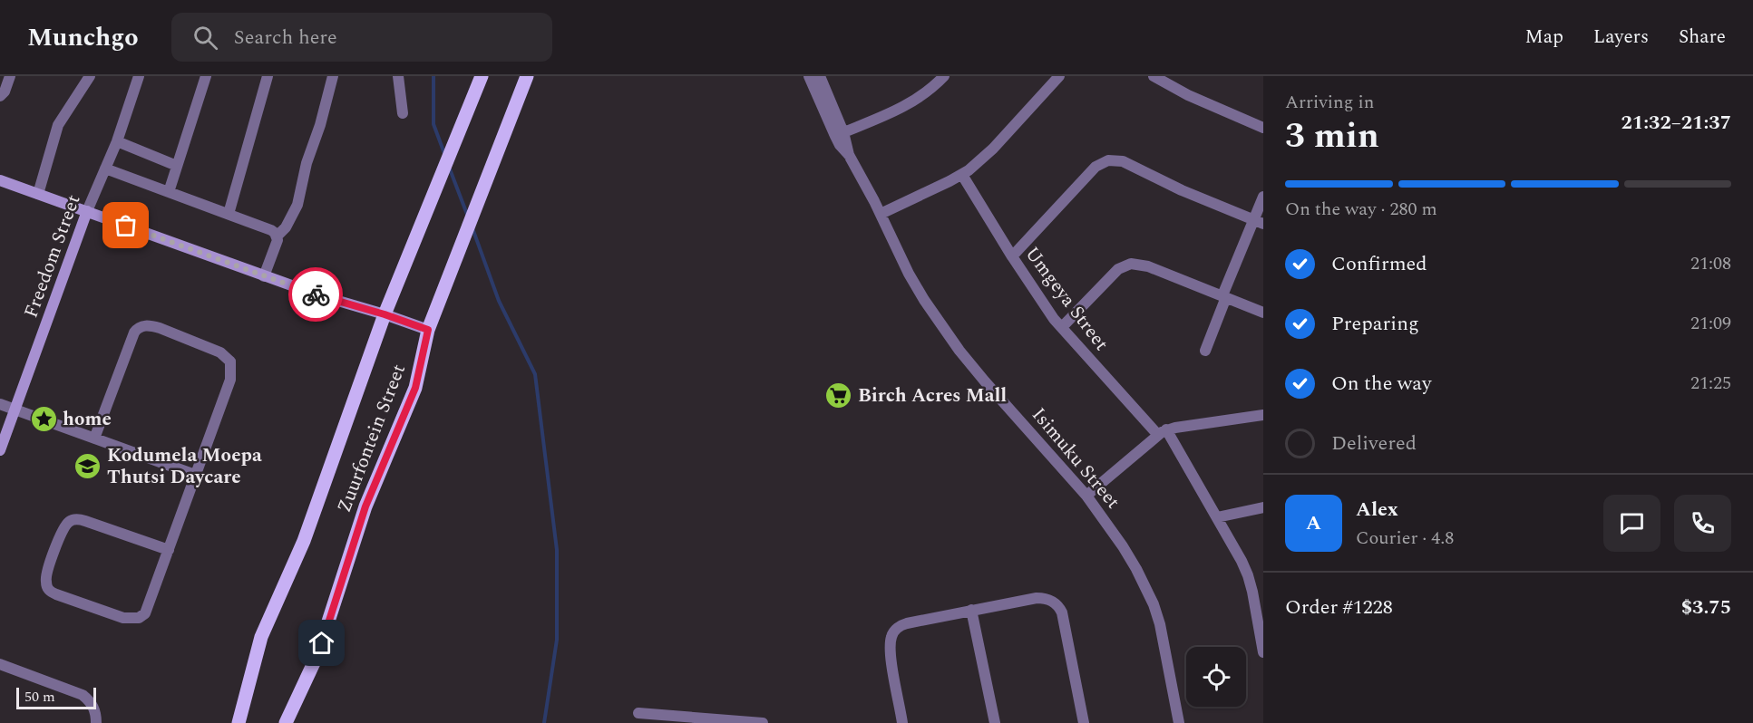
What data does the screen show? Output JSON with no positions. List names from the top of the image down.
{
  "streets": {
    "main road": ["Zuurfontein Street"],
    "street": ["Freedom Street", "Umgeya Street", "Isimuku Street"]
  },
  "places": {
    "supermarket": ["Birch Acres Mall"],
    "place": ["home"],
    "school or university": ["Kodumela Moepa Thutsi Daycare"]
  },
  "scale_bar": "50 m",
  "page": {
    "header": "Munchgo",
    "search": "Search here",
    "nav": ["Map", "Layers", "Share"],
    "heading": ["3 min", "Arriving in", "21:32–21:37"],
    "panel": [
      "Alex",
      "Courier · 4.8",
      "Order #1228",
      "$3.75"
    ],
    "bar": "On the way · 280 m",
    "list": [
      ["Confirmed", "21:08"],
      ["Preparing", "21:09"],
      ["On the way", "21:25"],
      "Delivered"
    ],
    "round": "A",
    "scale": "50 m"
  }
}
